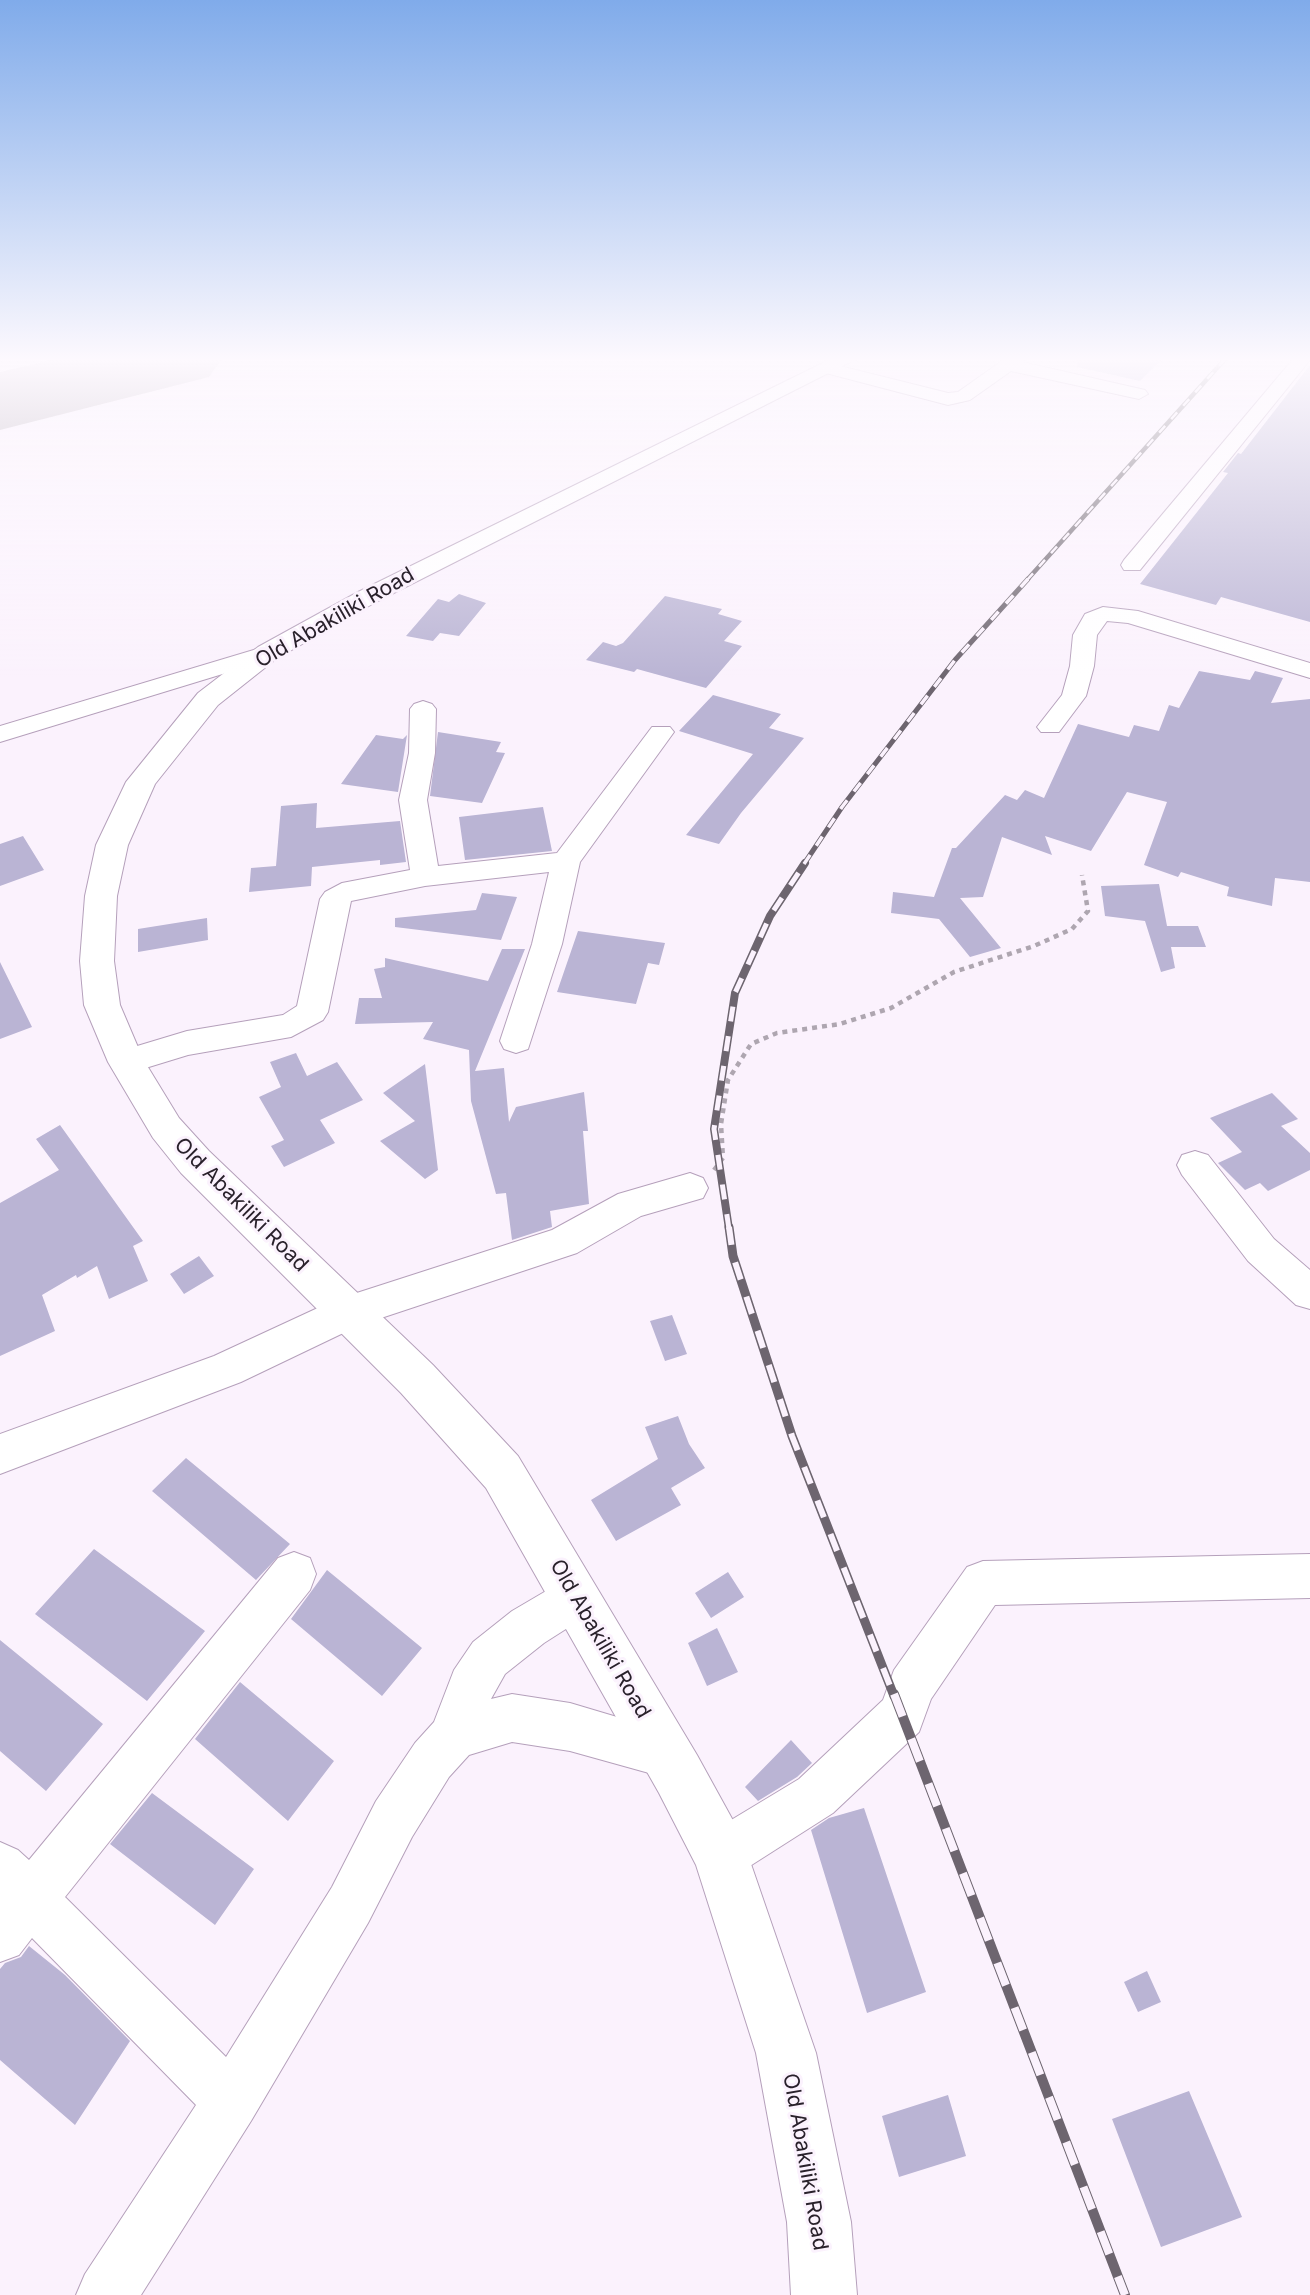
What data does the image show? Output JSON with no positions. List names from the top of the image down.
{
  "streets": {
    "main road": ["Old Abakiliki Road"]
  }
}
